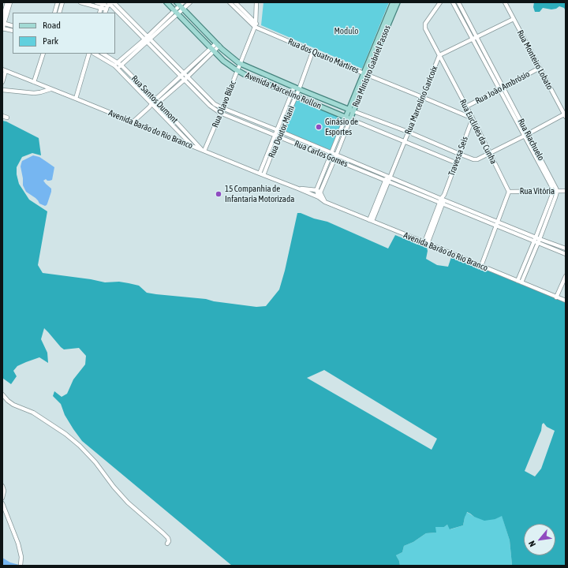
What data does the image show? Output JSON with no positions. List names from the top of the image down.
{
  "streets": {
    "main road": ["Rua Ministro Gabriel Passos", "Avenida Marcelino Rollon"],
    "street": [
      "Rua dos Quatro Mártires",
      "Rua Monteiro Lobato",
      "Rua João Ambrósio",
      "Rua Santos Dumont",
      "Rua Marcelino Garicoix",
      "Rua Olavo Bilac",
      "Avenida Barão do Rio Branco",
      "Rua Doutor Miani",
      "Rua Euclides da Cunha",
      "Rua Riachuelo",
      "Rua Carlos Gomes",
      "Travessa Seis",
      "Rua Vitória"
    ]
  },
  "crossings": [
    ["Rua dos Quatro Mártires", "Rua Ministro Gabriel Passos"],
    ["Rua dos Quatro Mártires", "Rua Marcelino Garicoix"],
    ["Rua dos Quatro Mártires", "Rua Olavo Bilac"],
    ["Rua dos Quatro Mártires", "Rua Doutor Miani"],
    ["Rua dos Quatro Mártires", "Rua Euclides da Cunha"],
    ["Rua dos Quatro Mártires", "Travessa Seis"],
    ["Rua Monteiro Lobato", "Rua João Ambrósio"],
    ["Rua Monteiro Lobato", "Avenida Marcelino Rollon"],
    ["Rua Monteiro Lobato", "Rua Marcelino Garicoix"],
    ["Rua Ministro Gabriel Passos", "Avenida Marcelino Rollon"],
    ["Rua Ministro Gabriel Passos", "Avenida Barão do Rio Branco"],
    ["Rua Ministro Gabriel Passos", "Rua Carlos Gomes"],
    ["Rua João Ambrósio", "Rua Euclides da Cunha"],
    ["Rua João Ambrósio", "Rua Riachuelo"],
    ["Avenida Marcelino Rollon", "Rua Marcelino Garicoix"],
    ["Avenida Marcelino Rollon", "Rua Olavo Bilac"],
    ["Avenida Marcelino Rollon", "Rua Doutor Miani"],
    ["Avenida Marcelino Rollon", "Rua Euclides da Cunha"],
    ["Avenida Marcelino Rollon", "Rua Riachuelo"],
    ["Avenida Marcelino Rollon", "Travessa Seis"],
    ["Rua Santos Dumont", "Rua Olavo Bilac"],
    ["Rua Santos Dumont", "Avenida Barão do Rio Branco"],
    ["Rua Marcelino Garicoix", "Avenida Barão do Rio Branco"],
    ["Rua Marcelino Garicoix", "Rua Euclides da Cunha"],
    ["Rua Marcelino Garicoix", "Rua Riachuelo"],
    ["Rua Marcelino Garicoix", "Rua Carlos Gomes"],
    ["Rua Olavo Bilac", "Avenida Barão do Rio Branco"],
    ["Rua Olavo Bilac", "Rua Carlos Gomes"],
    ["Avenida Barão do Rio Branco", "Rua Doutor Miani"],
    ["Avenida Barão do Rio Branco", "Travessa Seis"],
    ["Rua Doutor Miani", "Rua Carlos Gomes"],
    ["Rua Euclides da Cunha", "Travessa Seis"],
    ["Rua Euclides da Cunha", "Rua Vitória"],
    ["Rua Riachuelo", "Rua Vitória"],
    ["Rua Carlos Gomes", "Travessa Seis"]
  ],
  "parks": ["Modulo"],
  "places": ["Ginásio de Esportes", "15 Companhia de Infantaria Motorizada"],
  "legend": ["Road", "Park"],
  "north": "bottom left"
}
